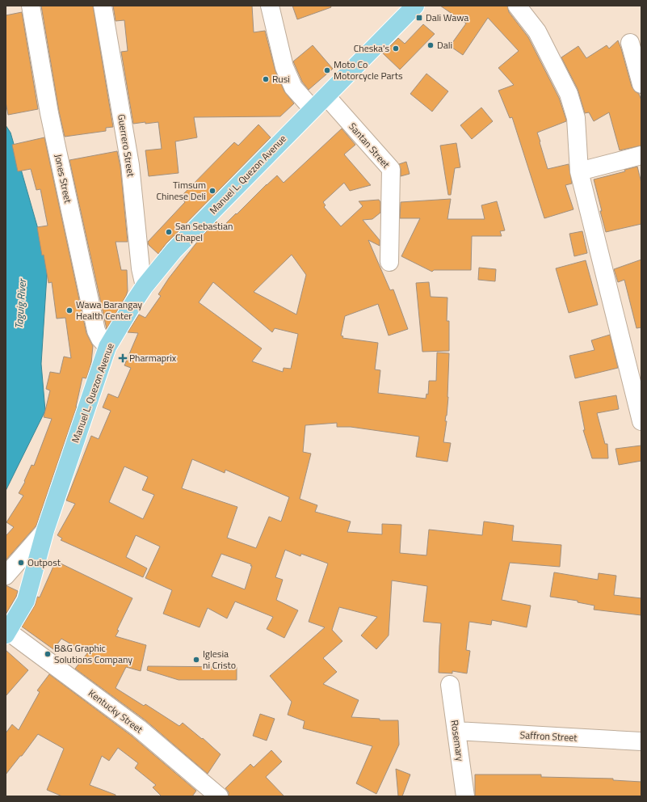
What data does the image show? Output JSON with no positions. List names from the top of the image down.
{
  "streets": {
    "main road": ["Manuel L. Quezon Avenue"],
    "street": [
      "Guerrero Street",
      "Santan Street",
      "Jones Street",
      "Kentucky Street",
      "Saffron Street",
      "Rosemary"
    ]
  },
  "crossings": [
    ["Guerrero Street", "Manuel L. Quezon Avenue"],
    ["Santan Street", "Manuel L. Quezon Avenue"],
    ["Manuel L. Quezon Avenue", "Jones Street"],
    ["Manuel L. Quezon Avenue", "Kentucky Street"],
    ["Saffron Street", "Rosemary"]
  ],
  "water": ["Taguig River"],
  "places": {
    "transit": ["Dali Wawa"],
    "other": [
      "Dali",
      "Cheska's",
      "Moto Co Motorcycle Parts",
      "Rusi",
      "Timsum Chinese Deli",
      "San Sebastian Chapel",
      "Wawa Barangay Health Center",
      "Outpost",
      "B&G Graphic Solutions Company",
      "Iglesia ni Cristo"
    ],
    "health": ["Pharmaprix"]
  }
}
